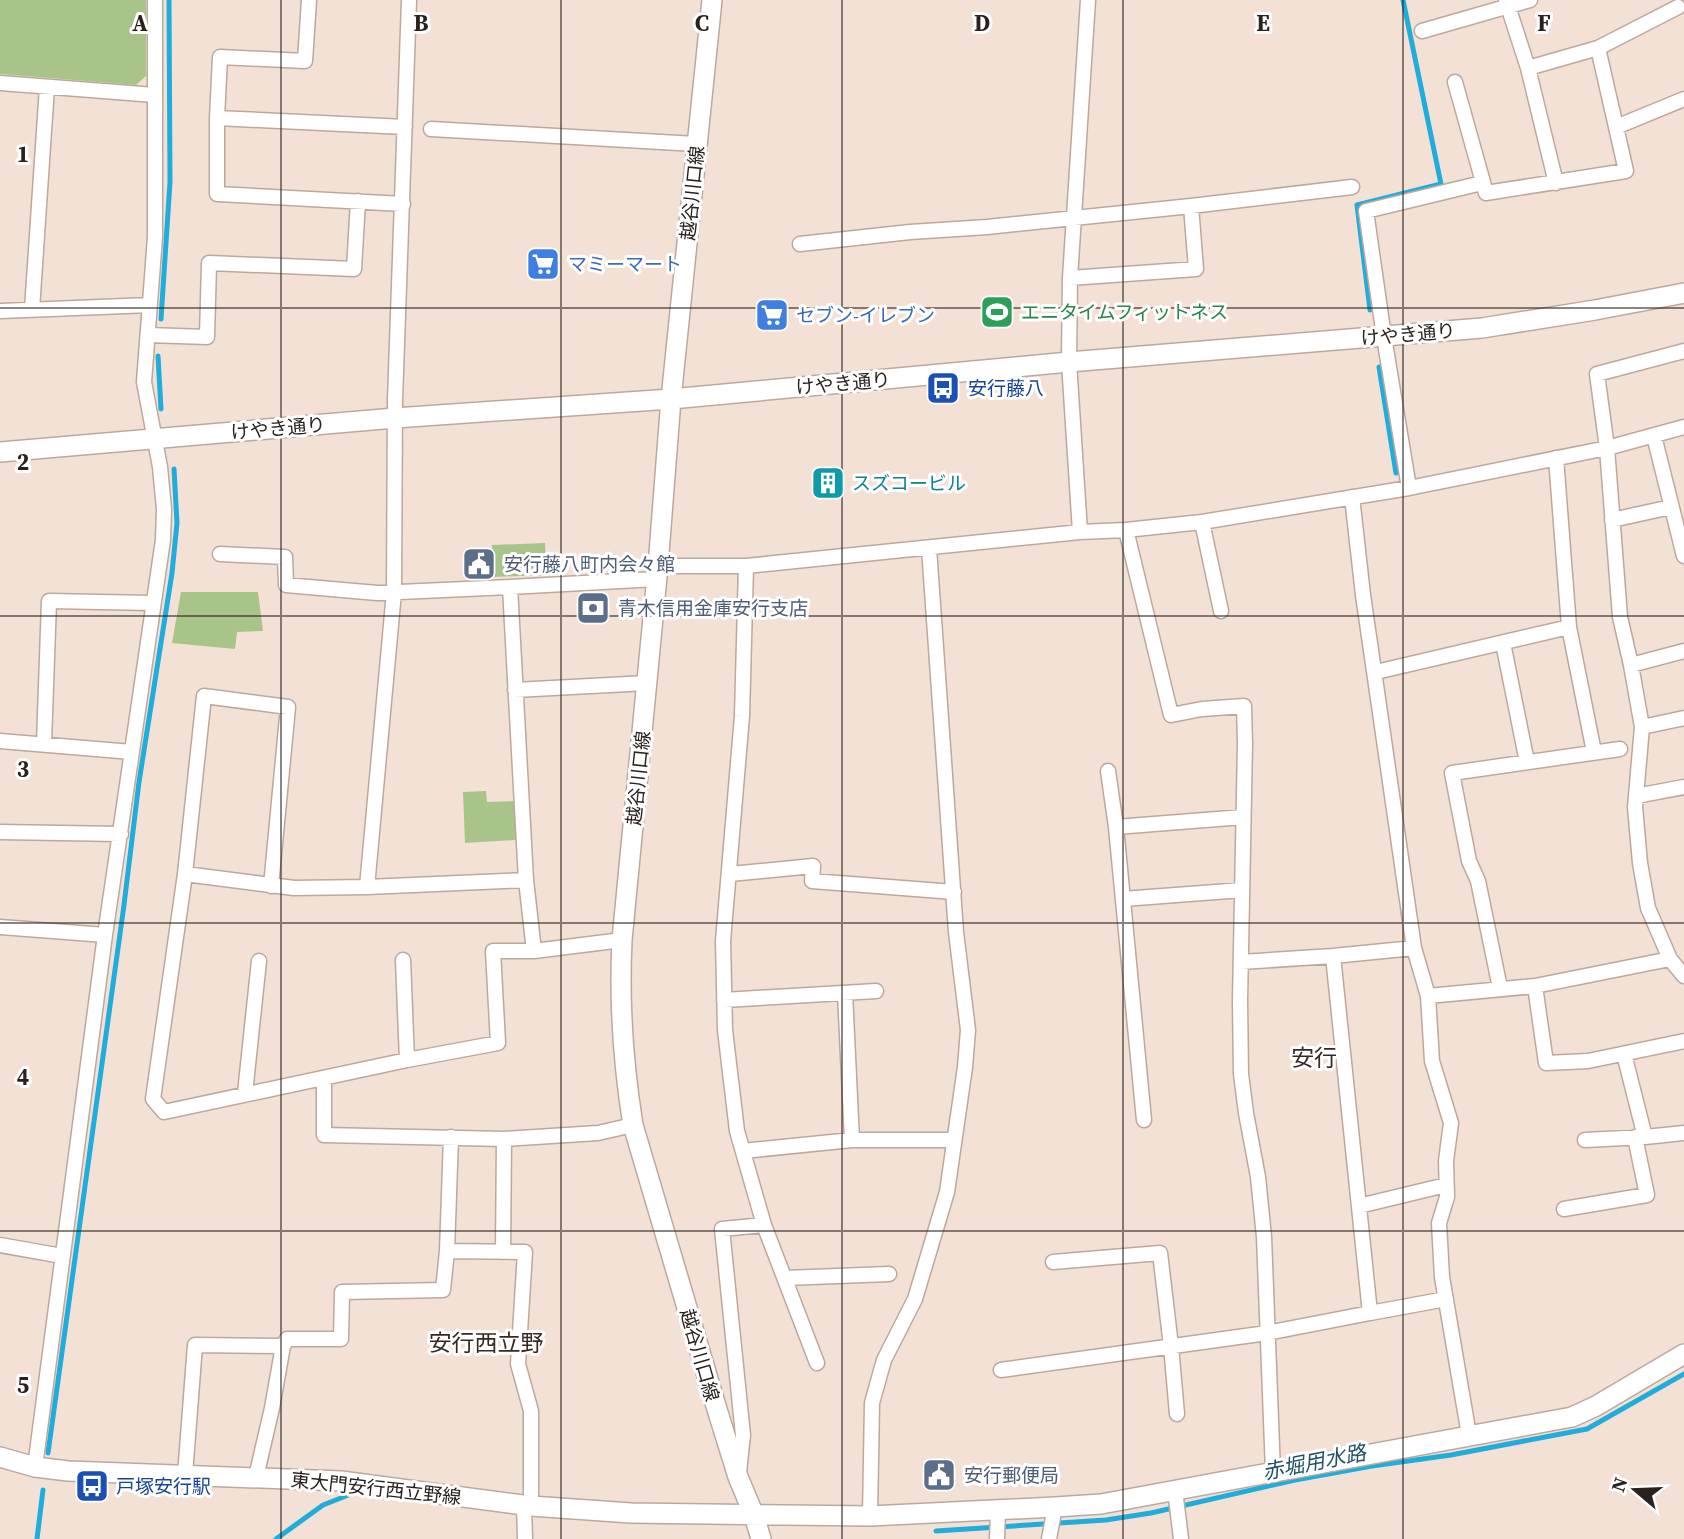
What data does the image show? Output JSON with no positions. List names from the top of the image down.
{
  "streets": {
    "street": ["越谷川口線", "けやき通り", "東大門安行西立野線"]
  },
  "crossings": [
    ["越谷川口線", "けやき通り"],
    ["越谷川口線", "東大門安行西立野線"]
  ],
  "districts": ["安行", "安行西立野"],
  "water": ["赤堀用水路"],
  "places": {
    "supermarket": ["マミーマート", "セブン-イレブン"],
    "sports": ["エニタイムフィットネス"],
    "bus stop": ["安行藤八", "戸塚安行駅"],
    "building": ["スズコービル"],
    "public building": ["安行藤八町内会々館", "安行郵便局"],
    "bank": ["青木信用金庫安行支店"]
  },
  "north": "left",
  "grid": {
    "columns": [
      "A",
      "B",
      "C",
      "D",
      "E",
      "F"
    ],
    "rows": [
      "1",
      "2",
      "3",
      "4",
      "5"
    ]
  }
}
